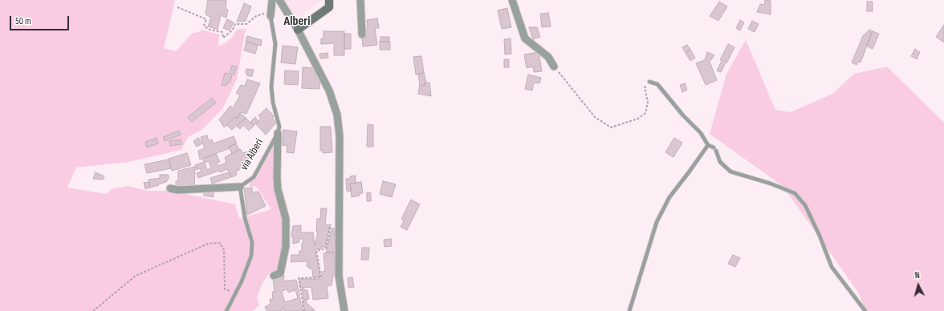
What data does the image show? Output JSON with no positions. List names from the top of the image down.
{
  "streets": {
    "street": ["via Alberi"]
  },
  "districts": ["Alberi"],
  "scale_bar": "50 m",
  "north": "top"
}
